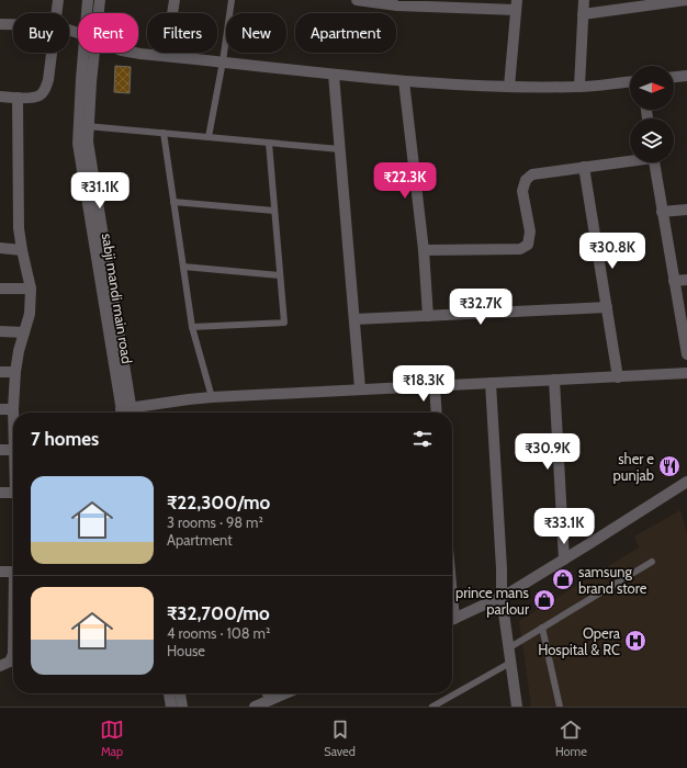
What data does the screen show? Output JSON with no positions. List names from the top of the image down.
{
  "streets": {
    "street": ["sabji mandi main road"]
  },
  "places": {
    "restaurant": ["sher e punjab"],
    "shop": ["samsung brand store", "prince mans parlour"],
    "hospital": ["Opera Hospital & RC"]
  },
  "north": "right",
  "page": {
    "chip": [
      "Buy",
      "Rent",
      "Filters",
      "New",
      "Apartment"
    ],
    "price": [
      "₹22.3K",
      "₹31.1K",
      "₹30.8K",
      "₹32.7K",
      "₹18.3K",
      "₹30.9K",
      "₹33.1K"
    ],
    "heading": "7 homes",
    "list": [
      {
        "name": "₹22,300/mo",
        "note": "3 rooms · 98 m² · Apartment"
      },
      {
        "name": "₹32,700/mo",
        "note": "4 rooms · 108 m² · House"
      }
    ],
    "tabs": ["Map", "Saved", "Home"]
  }
}
